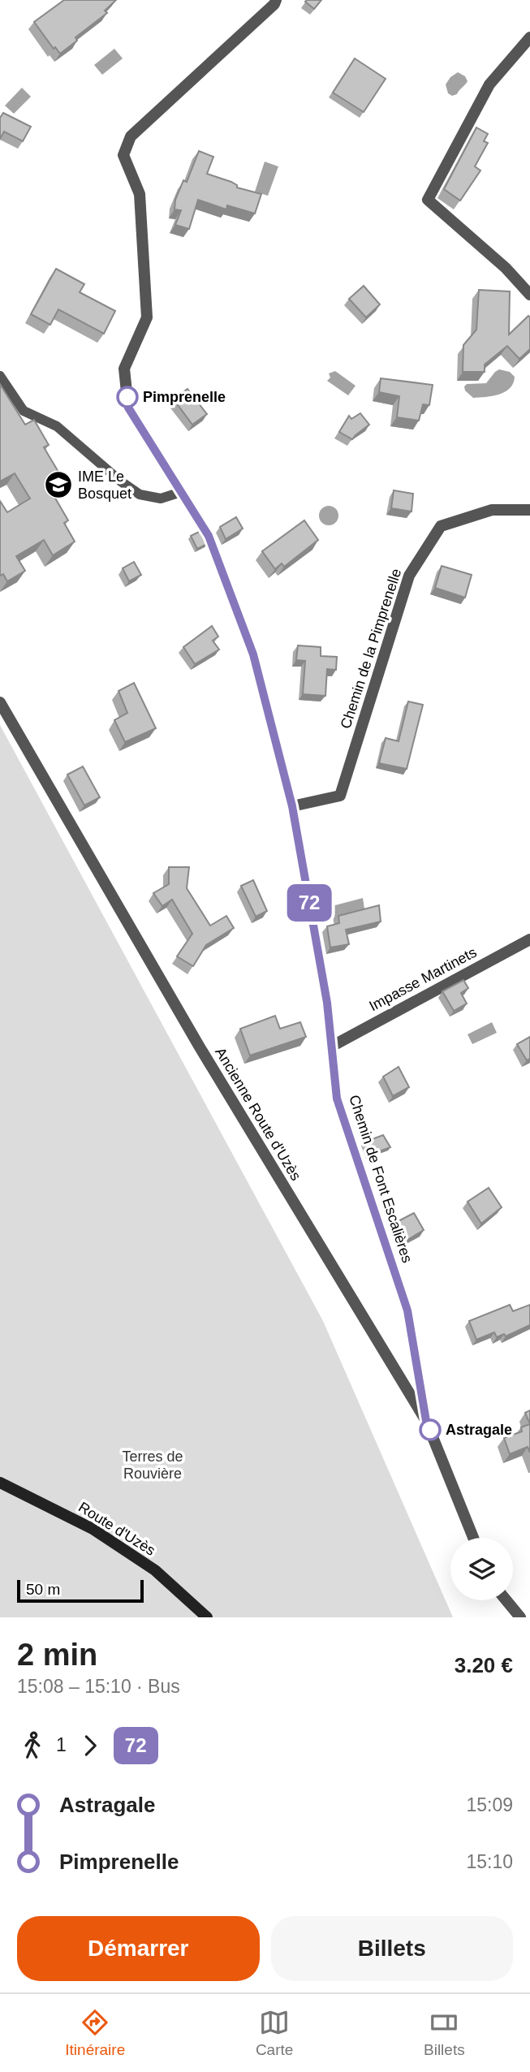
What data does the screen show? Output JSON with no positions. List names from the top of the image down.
{
  "streets": {
    "main road": ["Route d'Uzès"],
    "street": [
      "Chemin de la Pimprenelle",
      "Impasse Martinets",
      "Ancienne Route d'Uzès",
      "Chemin de Font Escalières"
    ]
  },
  "crossings": [
    ["Chemin de la Pimprenelle", "Chemin de Font Escalières"],
    ["Impasse Martinets", "Chemin de Font Escalières"],
    ["Ancienne Route d'Uzès", "Chemin de Font Escalières"]
  ],
  "parks": ["Terres de Rouvière"],
  "places": {
    "other": ["Pimprenelle", "Astragale"],
    "school or university": ["IME Le Bosquet"]
  },
  "lines": ["bus line 72"],
  "scale_bar": "50 m",
  "page": {
    "on_map": "72",
    "scale": "50 m",
    "heading": ["2 min", "15:08 – 15:10 · Bus", "3.20 €"],
    "legs": ["1", "72"],
    "list": [
      {
        "name": "Astragale",
        "value": "15:09"
      },
      {
        "name": "Pimprenelle",
        "value": "15:10"
      }
    ],
    "buttons": ["Démarrer", "Billets"],
    "tabs": ["Itinéraire", "Carte", "Billets"]
  }
}
